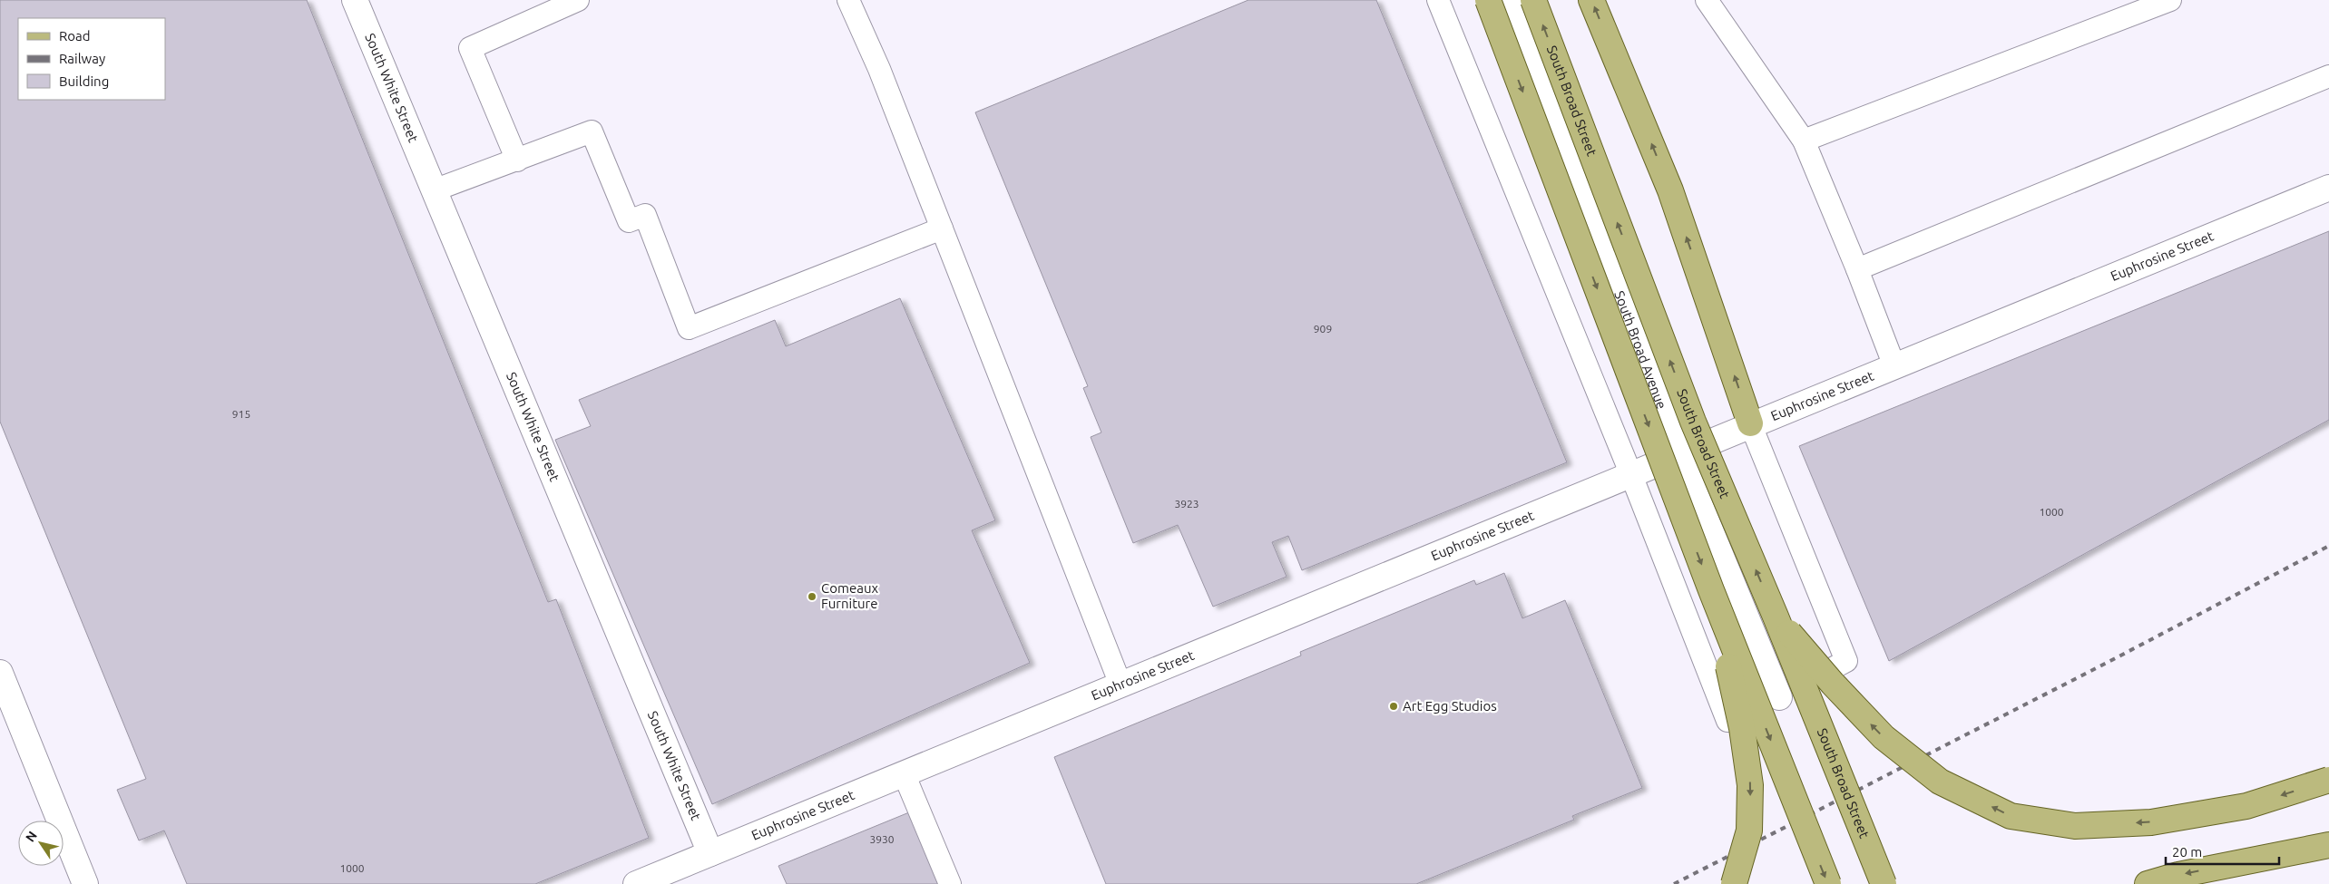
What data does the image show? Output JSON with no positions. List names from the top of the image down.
{
  "streets": {
    "main road": ["South Broad Street"],
    "street": ["South White Street", "Euphrosine Street", "South Broad Avenue"]
  },
  "crossings": [
    ["South White Street", "Euphrosine Street"],
    ["Euphrosine Street", "South Broad Avenue"]
  ],
  "places": ["Comeaux Furniture", "Art Egg Studios"],
  "house_numbers": [
    "909",
    "915",
    "3923",
    "1000",
    "3930",
    "1000"
  ],
  "legend": ["Road", "Railway", "Building"],
  "scale_bar": "20 m",
  "north": "top left"
}
